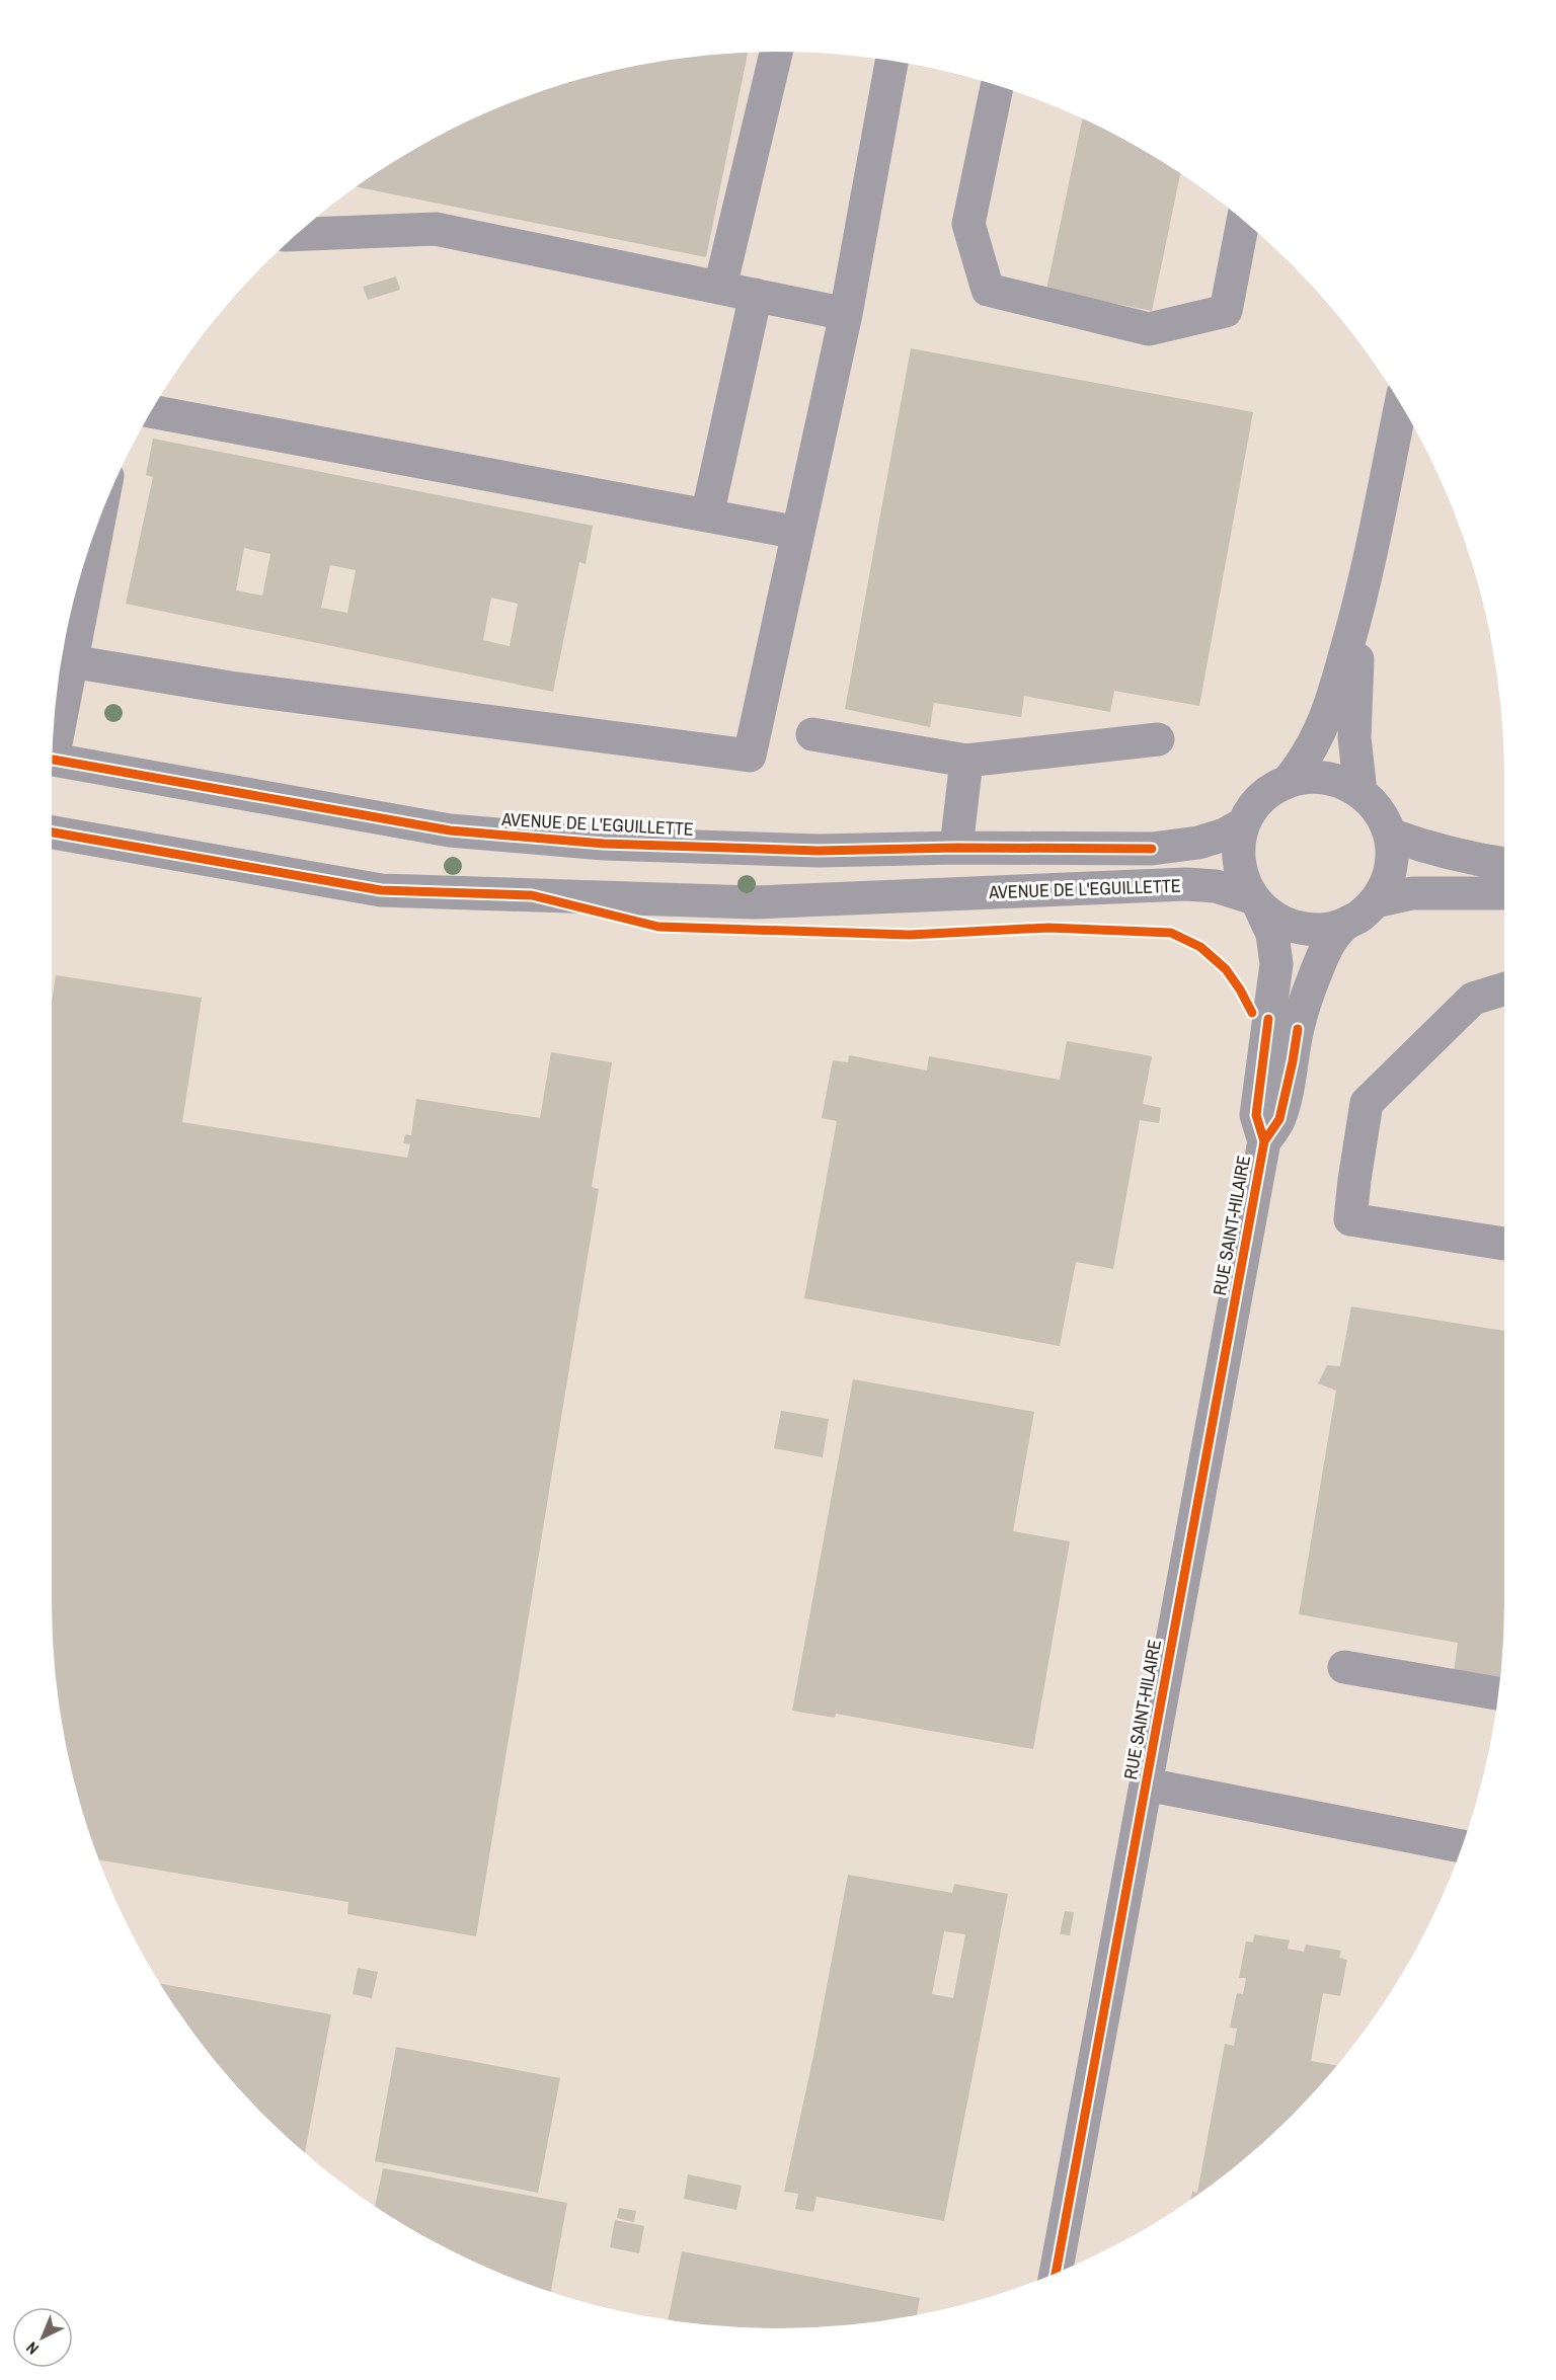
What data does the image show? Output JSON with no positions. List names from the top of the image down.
{
  "streets": {
    "street": ["AVENUE DE L'EGUILLETTE", "RUE SAINT-HILAIRE"]
  },
  "crossings": [
    ["AVENUE DE L'EGUILLETTE", "RUE SAINT-HILAIRE"]
  ],
  "north": "bottom left"
}
